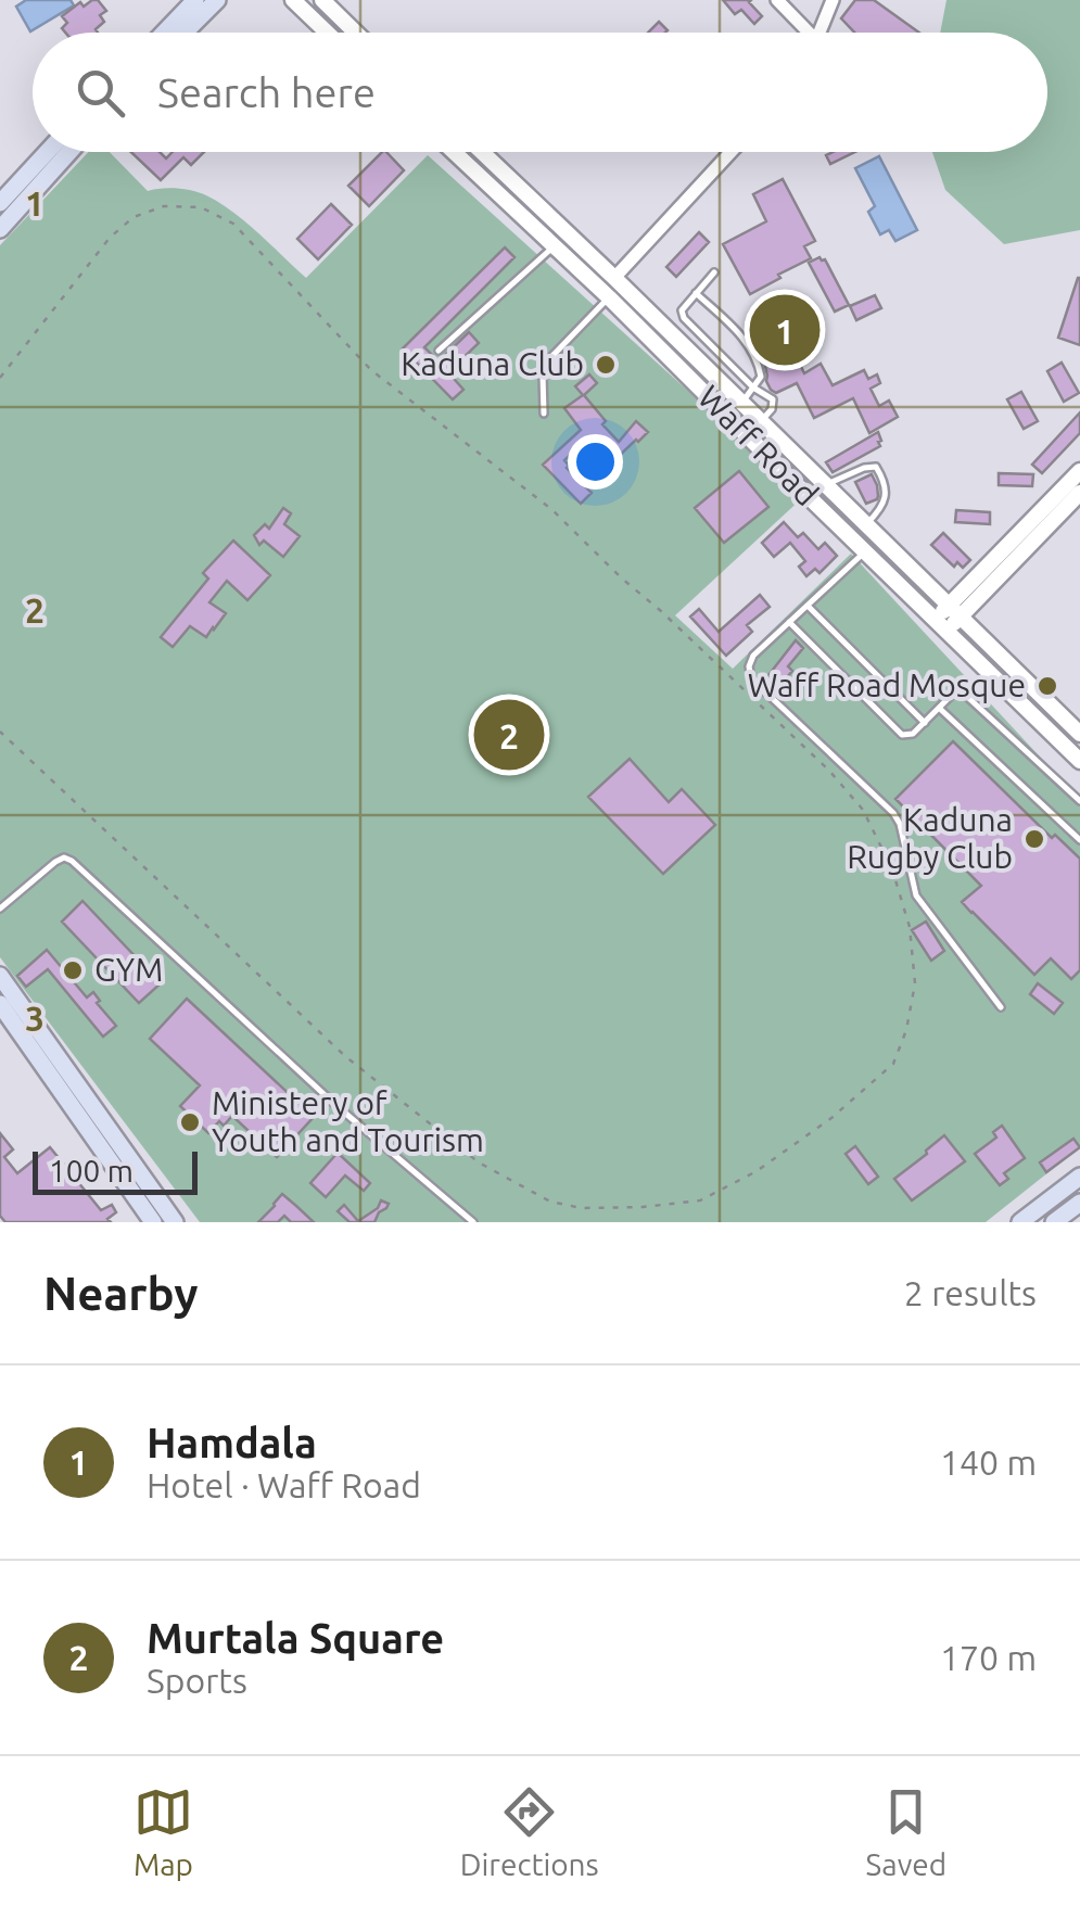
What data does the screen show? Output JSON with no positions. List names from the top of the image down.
{
  "streets": {
    "street": ["Waff Road"]
  },
  "places": [
    "Kaduna Club",
    "Waff Road Mosque",
    "Kaduna Rugby Club",
    "GYM",
    "Ministery of Youth and Tourism"
  ],
  "scale_bar": "100 m",
  "page": {
    "search": "Search here",
    "pins": ["1", "2"],
    "scale": "100 m",
    "heading": ["Nearby", "2 results"],
    "list": [
      {
        "mark": "1",
        "name": "Hamdala",
        "note": "Hotel · Waff Road",
        "value": "140 m"
      },
      {
        "mark": "2",
        "name": "Murtala Square",
        "note": "Sports",
        "value": "170 m"
      }
    ],
    "nav": ["Map", "Directions", "Saved"]
  },
  "grid": {
    "rows": ["1", "2", "3"]
  }
}
